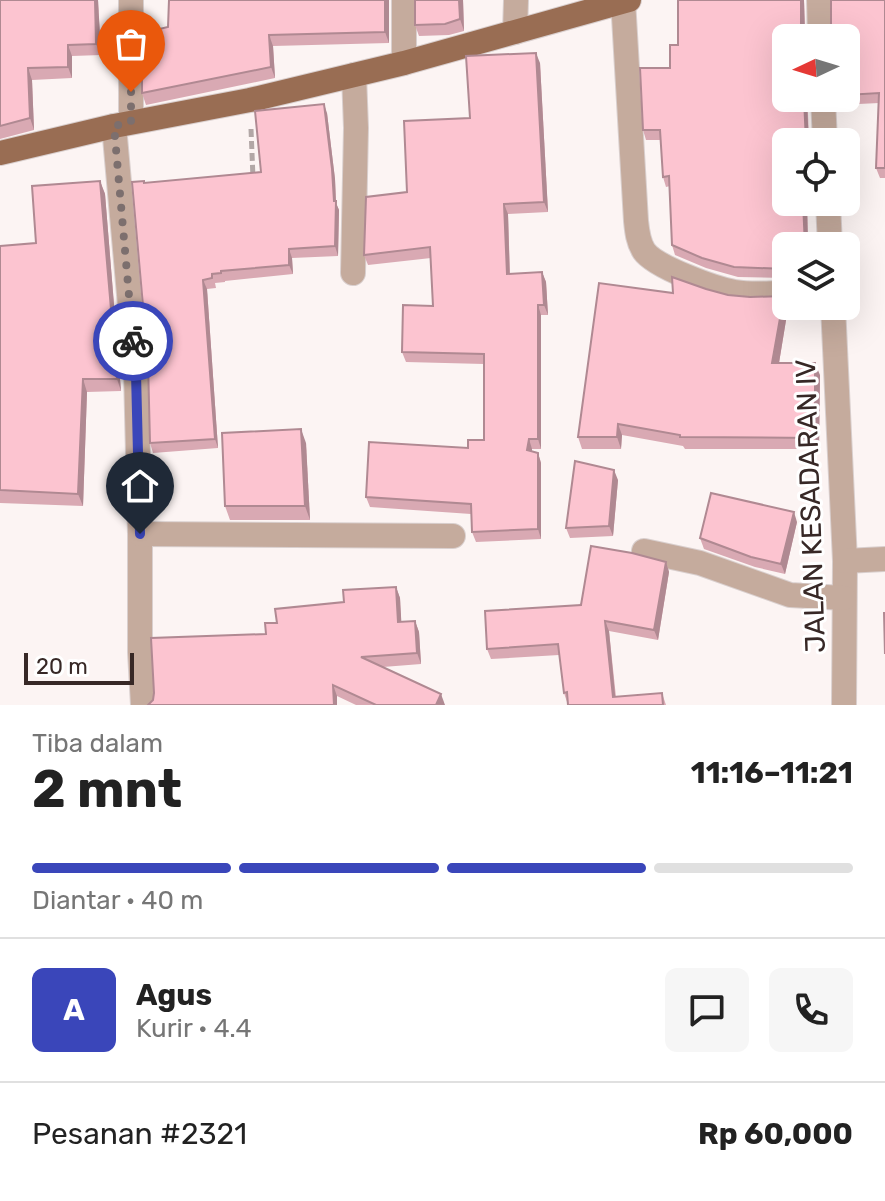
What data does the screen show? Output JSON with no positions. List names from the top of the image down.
{
  "streets": {
    "street": ["JALAN KESADARAN IV"]
  },
  "scale_bar": "20 m",
  "north": "left",
  "page": {
    "scale": "20 m",
    "heading": ["2 mnt", "Tiba dalam", "11:16–11:21"],
    "panel": [
      "Agus",
      "Kurir · 4.4",
      "Pesanan #2321",
      "Rp 60,000"
    ],
    "bar": "Diantar · 40 m",
    "round": "A"
  }
}
